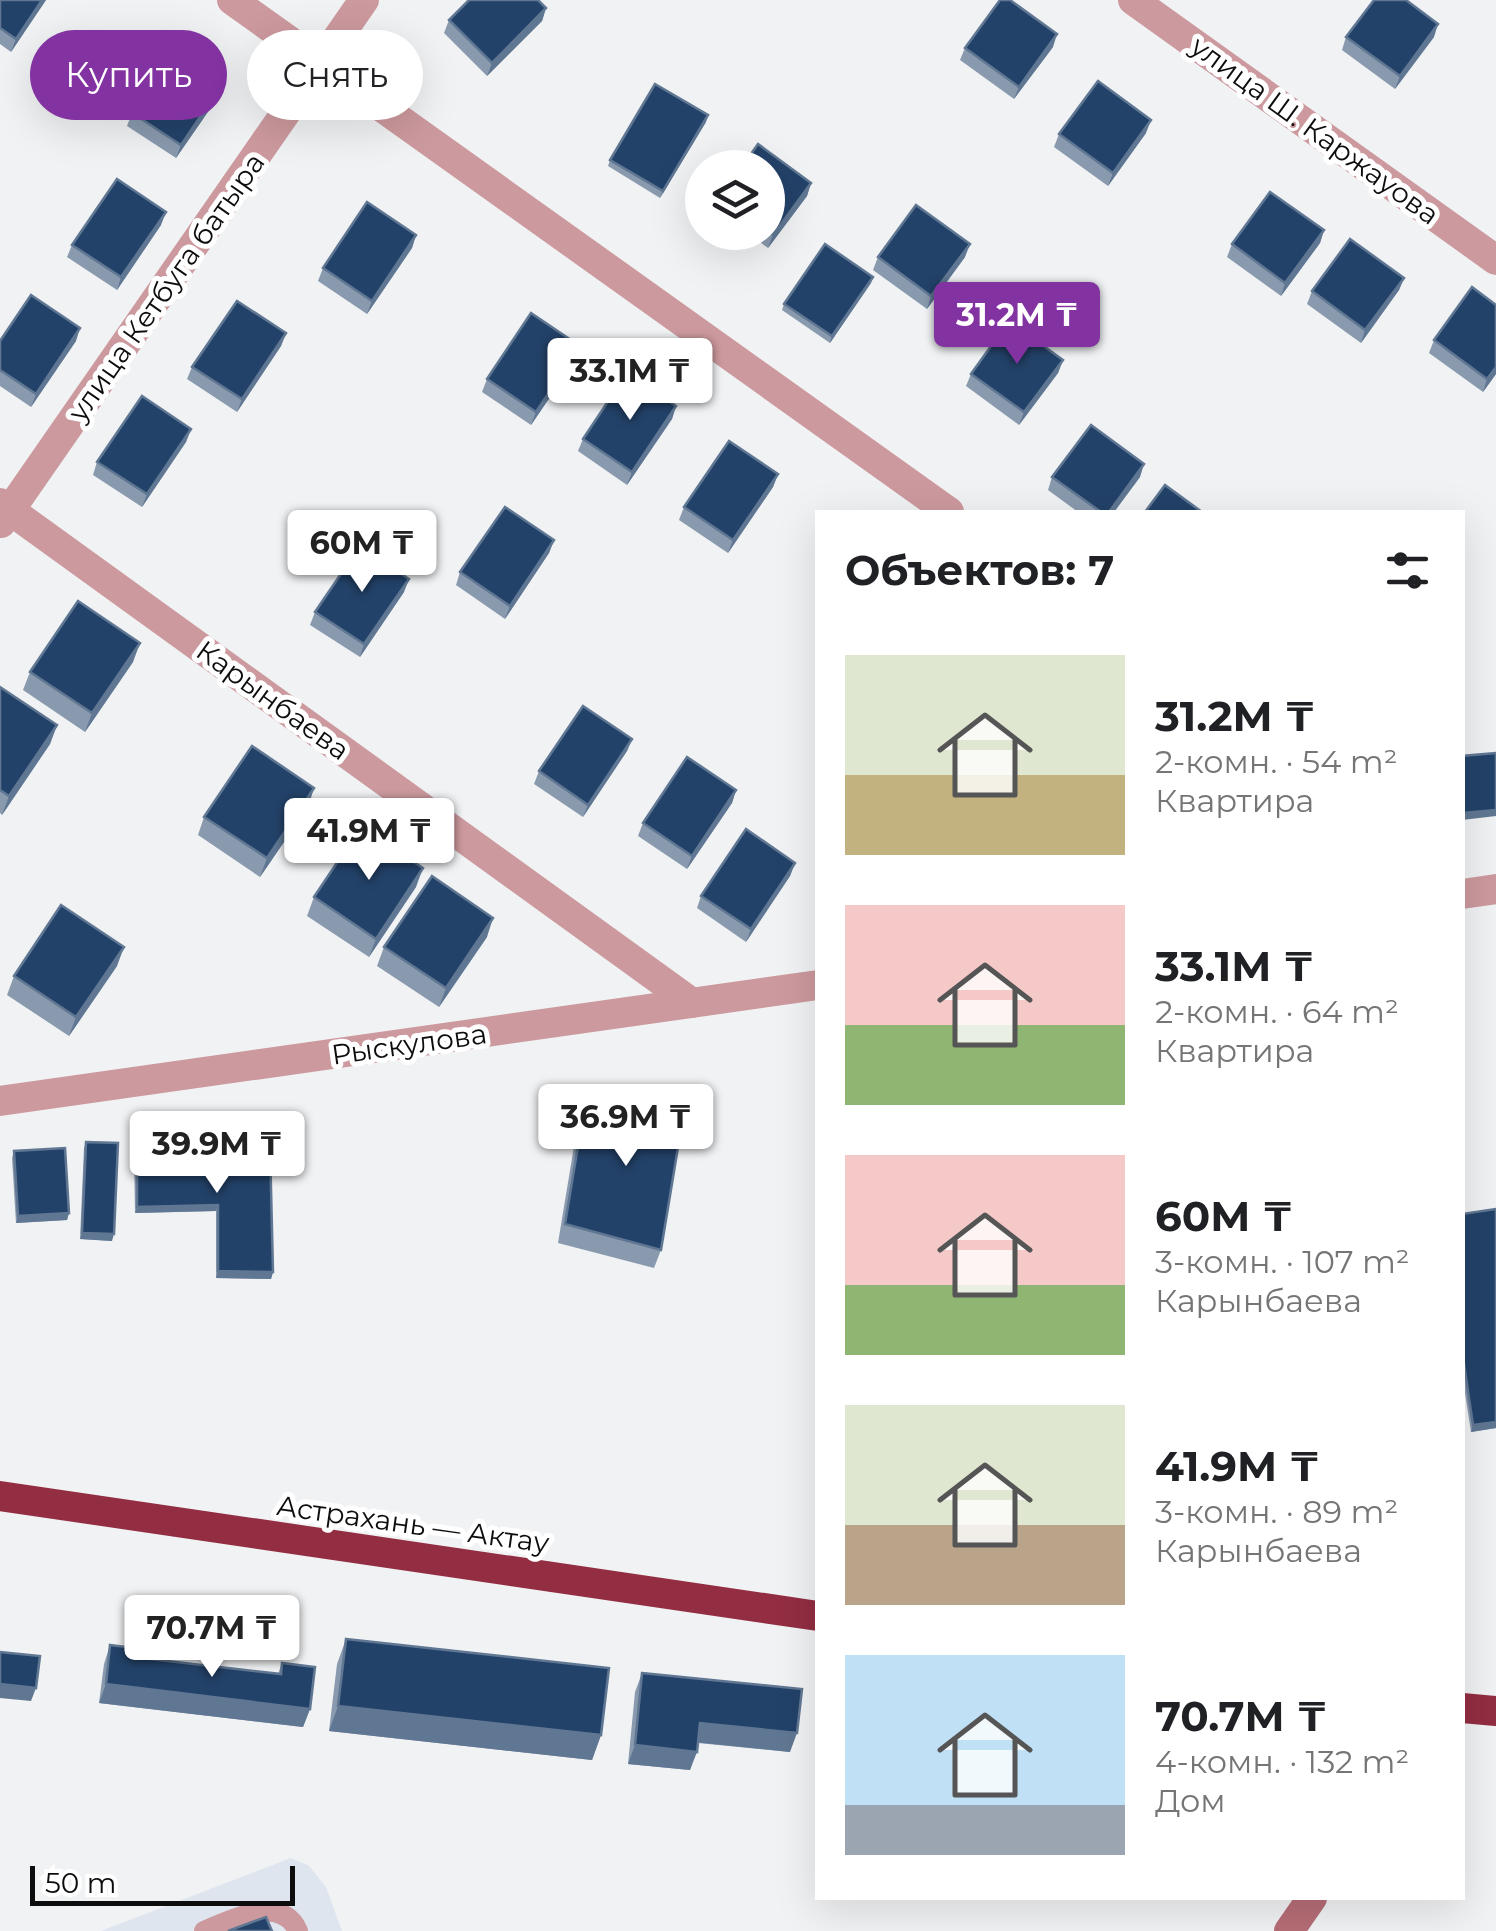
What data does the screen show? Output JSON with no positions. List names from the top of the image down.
{
  "streets": {
    "highway": ["Астрахань — Актау"],
    "street": [
      "улица Ш. Каржауова",
      "улица Кетбуга батыра",
      "Карынбаева",
      "Рыскулова"
    ]
  },
  "crossings": [
    ["улица Кетбуга батыра", "Карынбаева"],
    ["Карынбаева", "Рыскулова"]
  ],
  "scale_bar": "50 m",
  "page": {
    "chip": ["Купить", "Снять"],
    "price": [
      "31.2M ₸",
      "33.1M ₸",
      "60M ₸",
      "41.9M ₸",
      "36.9M ₸",
      "39.9M ₸",
      "70.7M ₸"
    ],
    "heading": "Объектов: 7",
    "list": [
      {
        "name": "31.2M ₸",
        "note": "2-комн. · 54 m² · Квартира"
      },
      {
        "name": "33.1M ₸",
        "note": "2-комн. · 64 m² · Квартира"
      },
      {
        "name": "60M ₸",
        "note": "3-комн. · 107 m² · Карынбаева"
      },
      {
        "name": "41.9M ₸",
        "note": "3-комн. · 89 m² · Карынбаева"
      },
      {
        "name": "70.7M ₸",
        "note": "4-комн. · 132 m² · Дом"
      }
    ],
    "scale": "50 m"
  }
}
